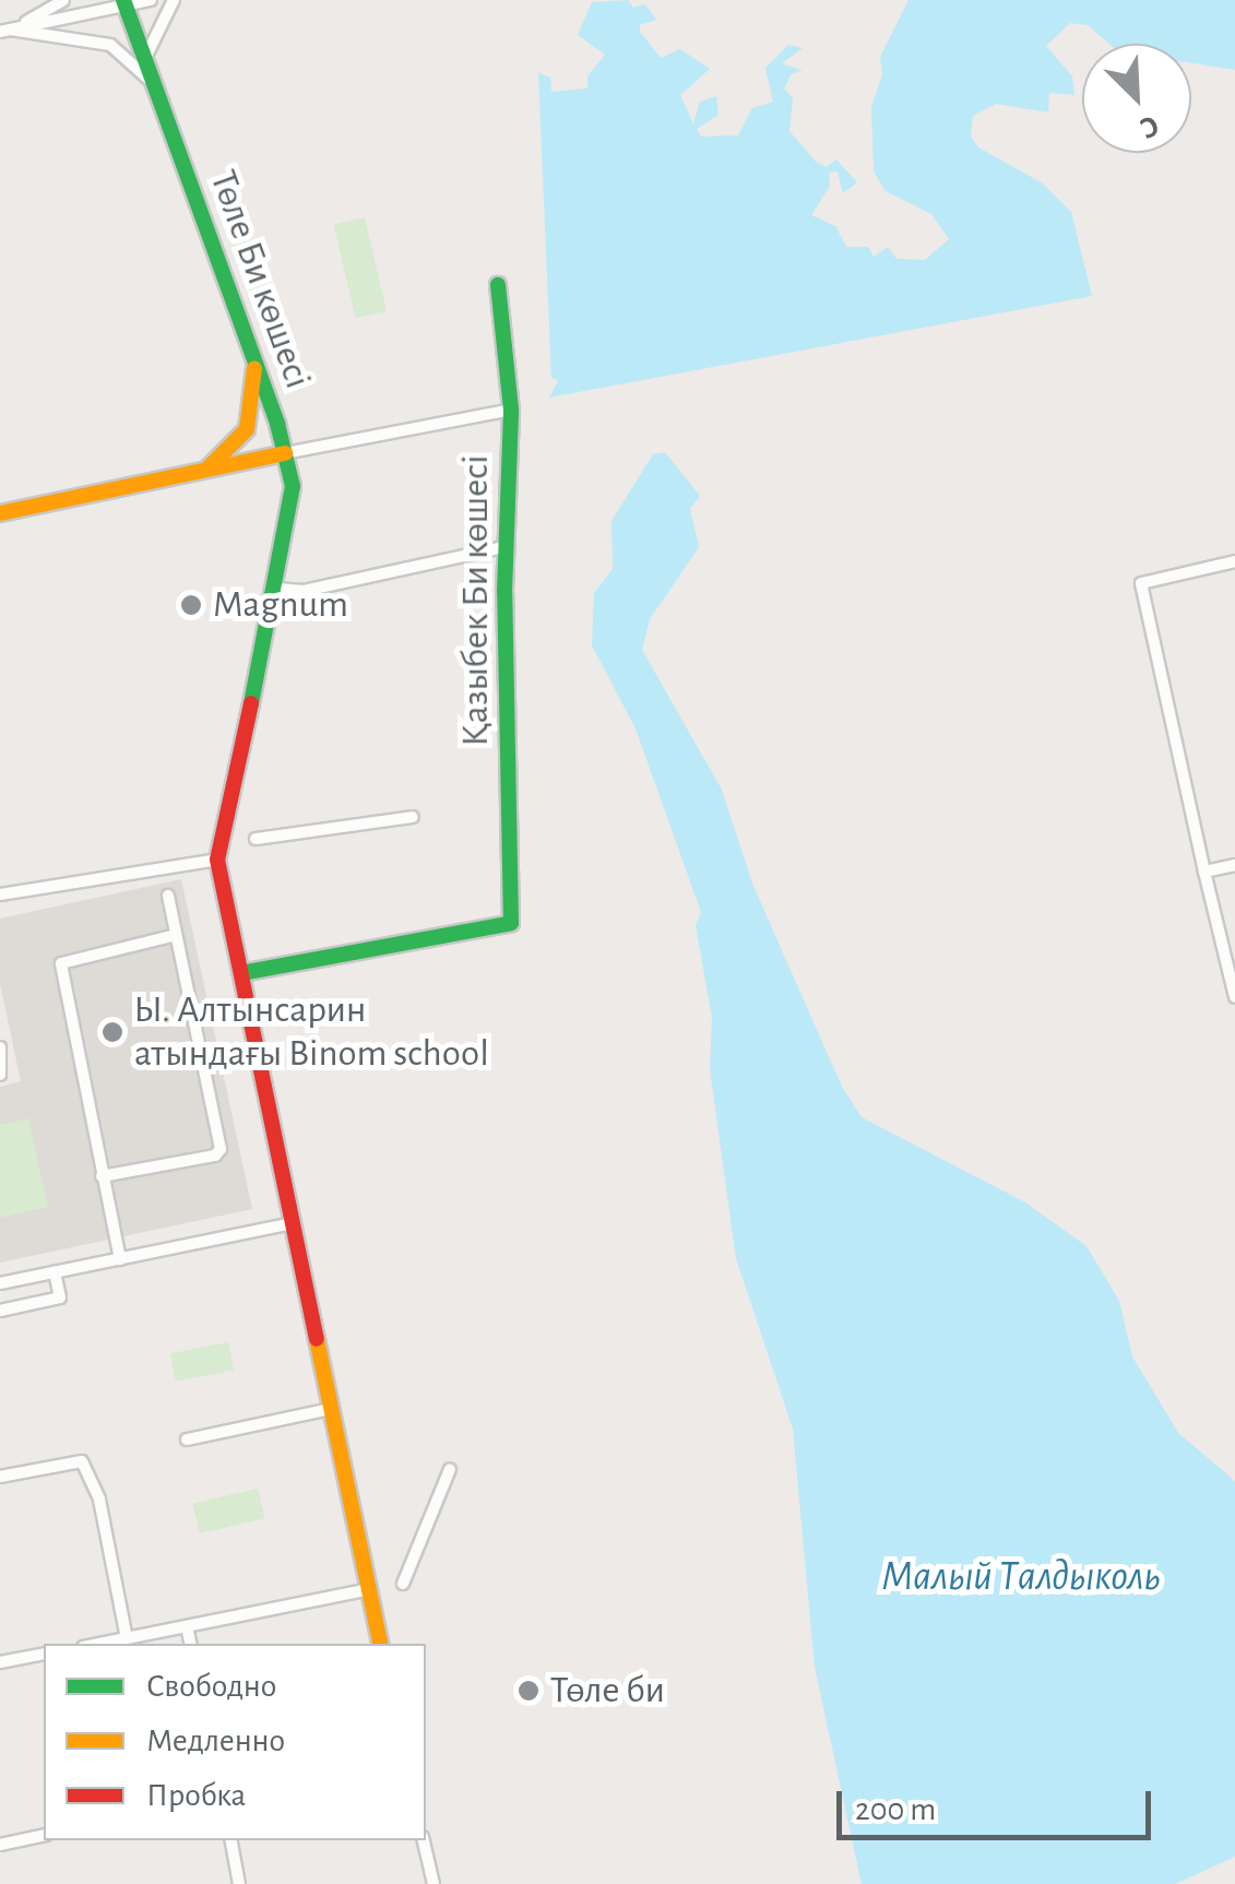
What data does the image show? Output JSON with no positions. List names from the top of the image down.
{
  "streets": {
    "street": ["Төле Би көшесі", "Қазыбек Би көшесі"]
  },
  "water": ["Малый Талдыколь"],
  "places": ["Magnum", "Ы. Алтынсарин атындағы Binom school", "Төле би"],
  "legend": ["Свободно", "Медленно", "Пробка"],
  "scale_bar": "200 m",
  "north": "bottom right"
}
